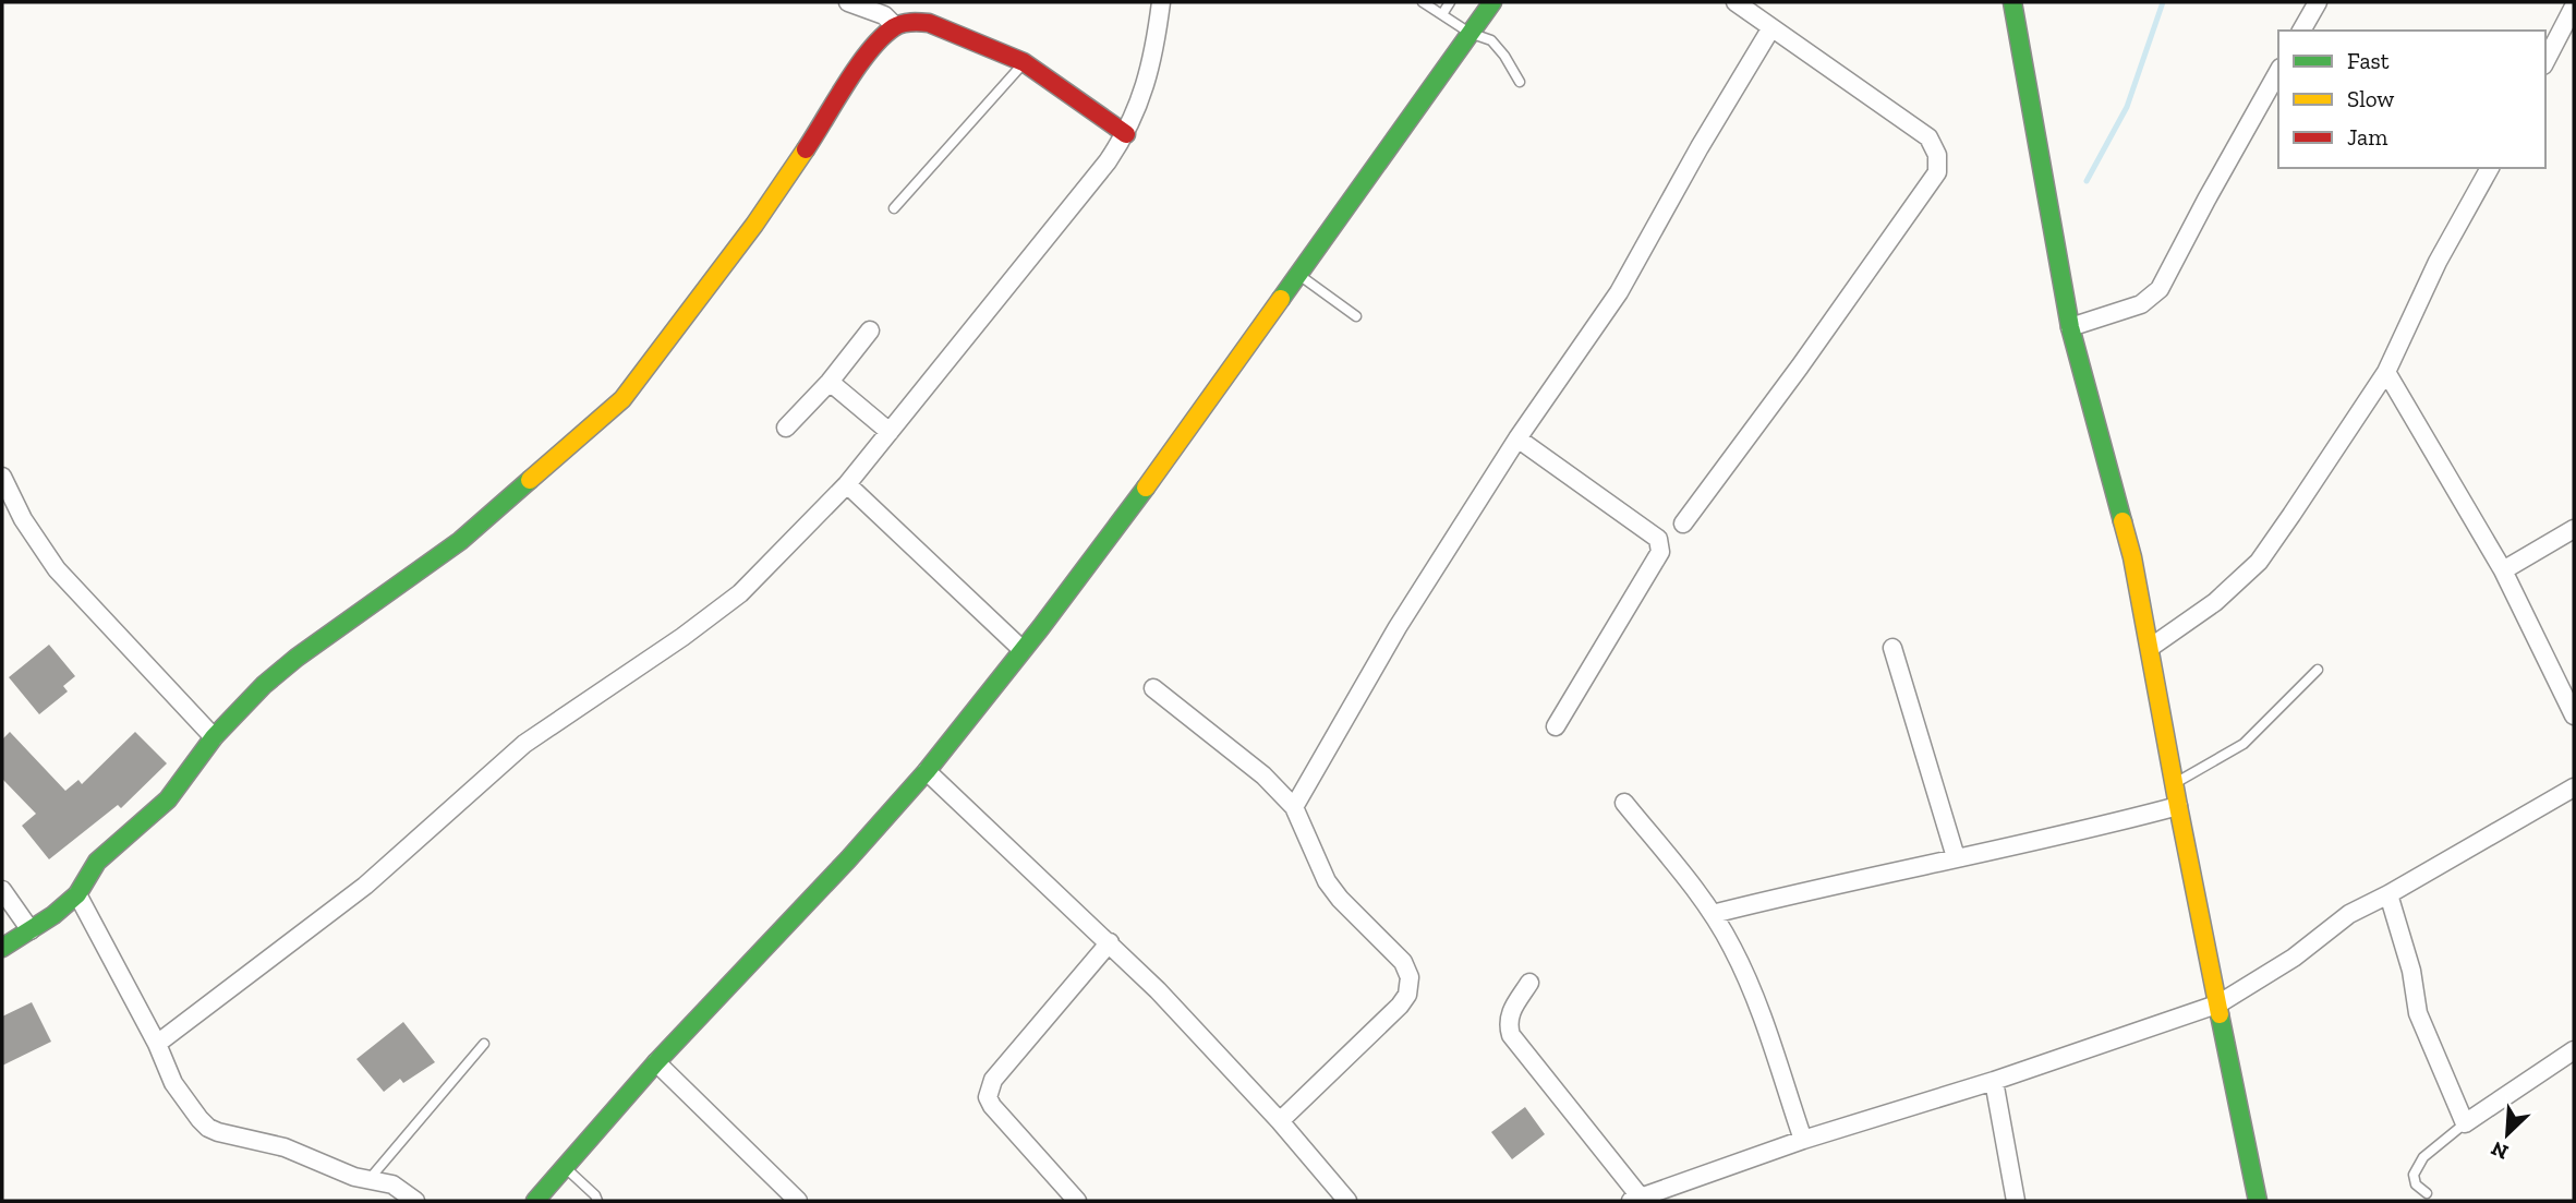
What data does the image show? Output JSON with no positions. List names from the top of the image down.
{
  "legend": ["Fast", "Slow", "Jam"],
  "north": "bottom left"
}
